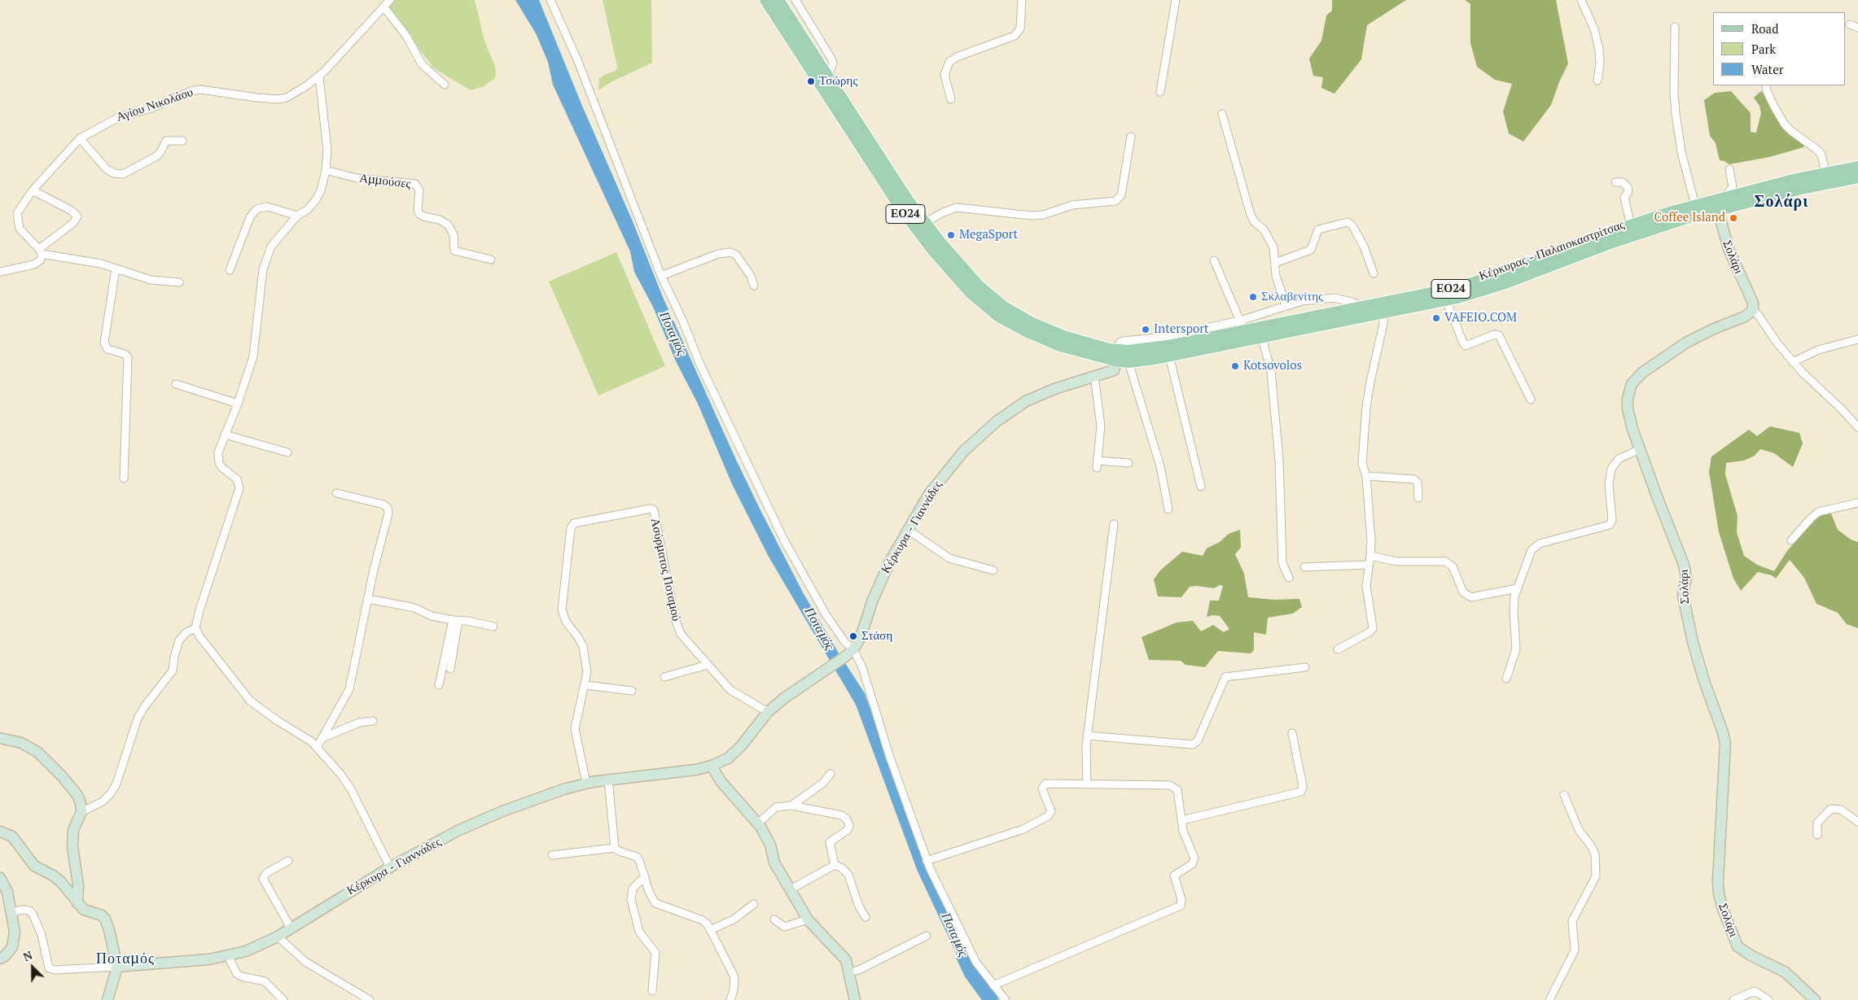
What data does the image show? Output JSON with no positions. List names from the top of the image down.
{
  "streets": {
    "main road": [
      "ΕΟ24",
      "Κέρκυρας - Παλαιοκαστρίτσας",
      "Σολάρι",
      "Κέρκυρα - Γιαννάδες"
    ],
    "street": ["Αγίου Νικολάου", "Αμμούσες", "Ασύρματος Ποταμού"]
  },
  "crossings": [
    ["Κέρκυρας - Παλαιοκαστρίτσας", "Σολάρι"],
    ["Κέρκυρα - Γιαννάδες", "Ασύρματος Ποταμού"]
  ],
  "districts": ["Σολάρι", "Ποταμός"],
  "water": ["Ποταμός"],
  "places": [
    "Τσώρης",
    "Coffee Island",
    "MegaSport",
    "Σκλαβενίτης",
    "VAFEIO.COM",
    "Intersport",
    "Kotsovolos",
    "Στάση"
  ],
  "legend": ["Road", "Park", "Water"],
  "north": "top left"
}
